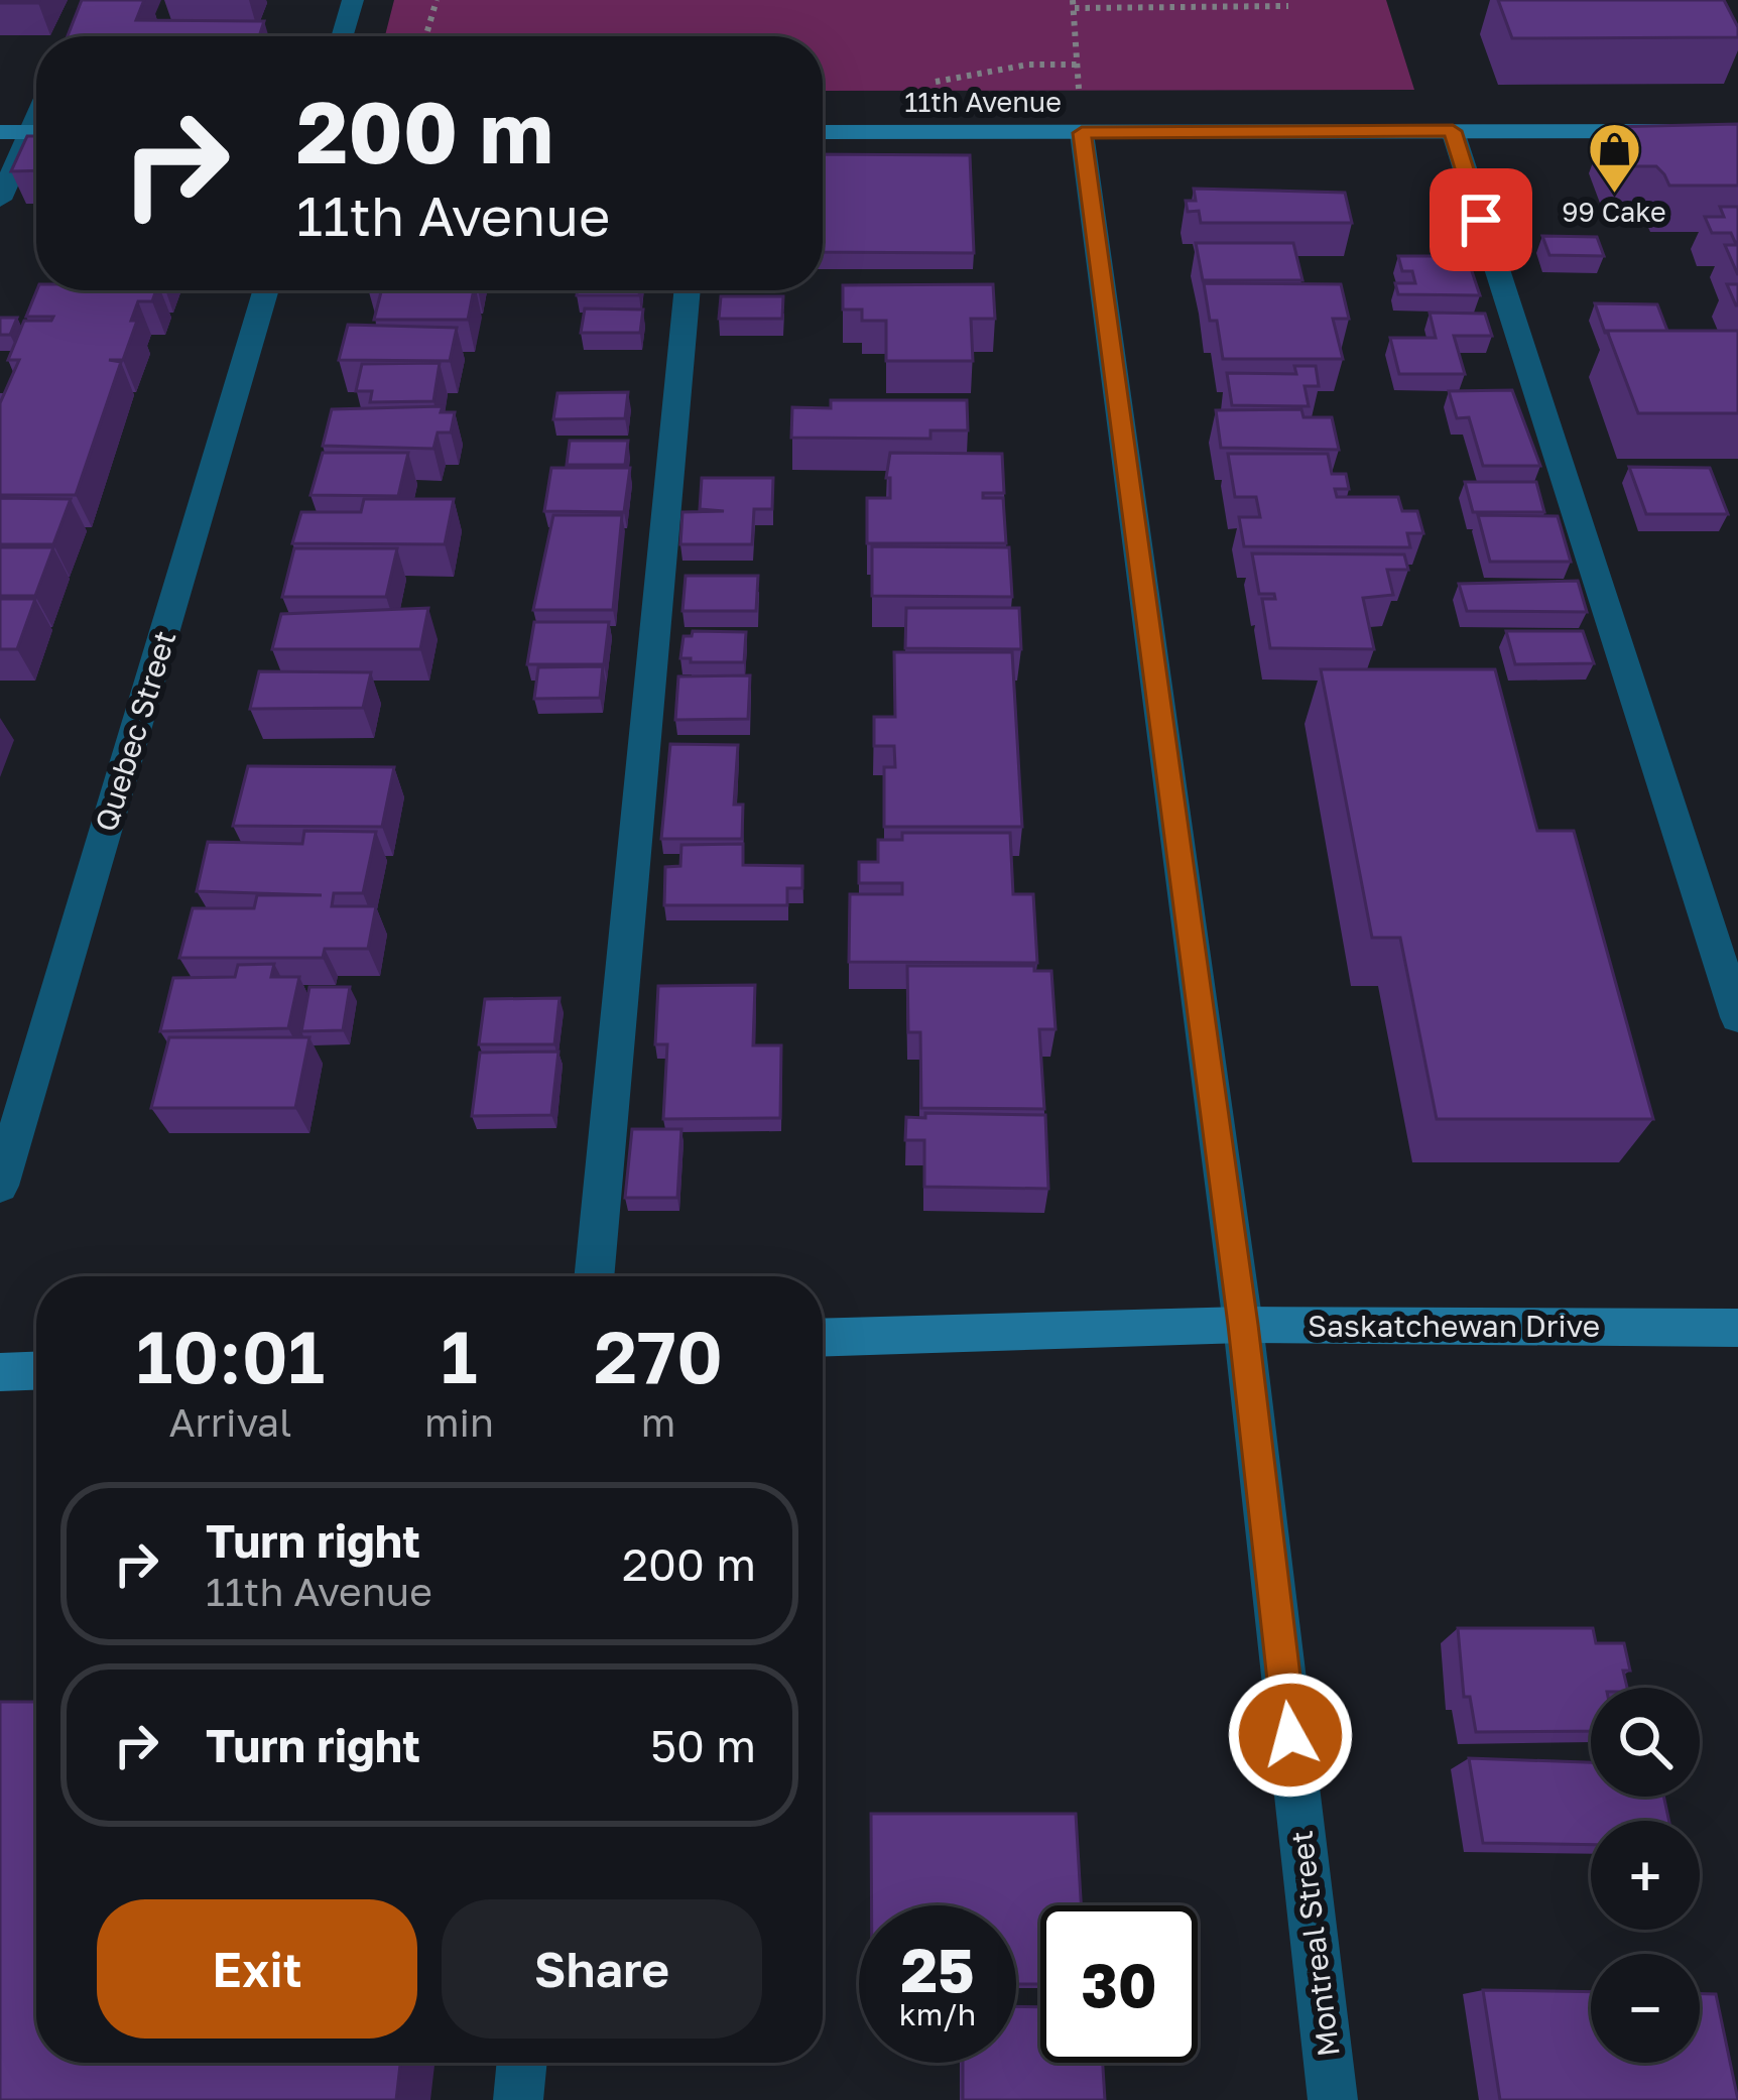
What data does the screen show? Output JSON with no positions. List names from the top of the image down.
{
  "streets": {
    "street": [
      "11th Avenue",
      "Quebec Street",
      "Saskatchewan Drive",
      "Montreal Street"
    ]
  },
  "crossings": [
    ["11th Avenue", "Montreal Street"],
    ["Saskatchewan Drive", "Montreal Street"]
  ],
  "places": {
    "shop": ["99 Cake"]
  },
  "page": {
    "turn": ["200 m", "11th Avenue"],
    "eta": [
      "10:01",
      "Arrival",
      "1",
      "min",
      "270",
      "m"
    ],
    "list": [
      {
        "name": "Turn right",
        "note": "11th Avenue",
        "value": "200 m"
      },
      {
        "name": "Turn right",
        "value": "50 m"
      }
    ],
    "map_buttons": ["+", "−"],
    "buttons": ["Exit", "Share"],
    "speed": "25 km/h",
    "limit": "30"
  }
}
